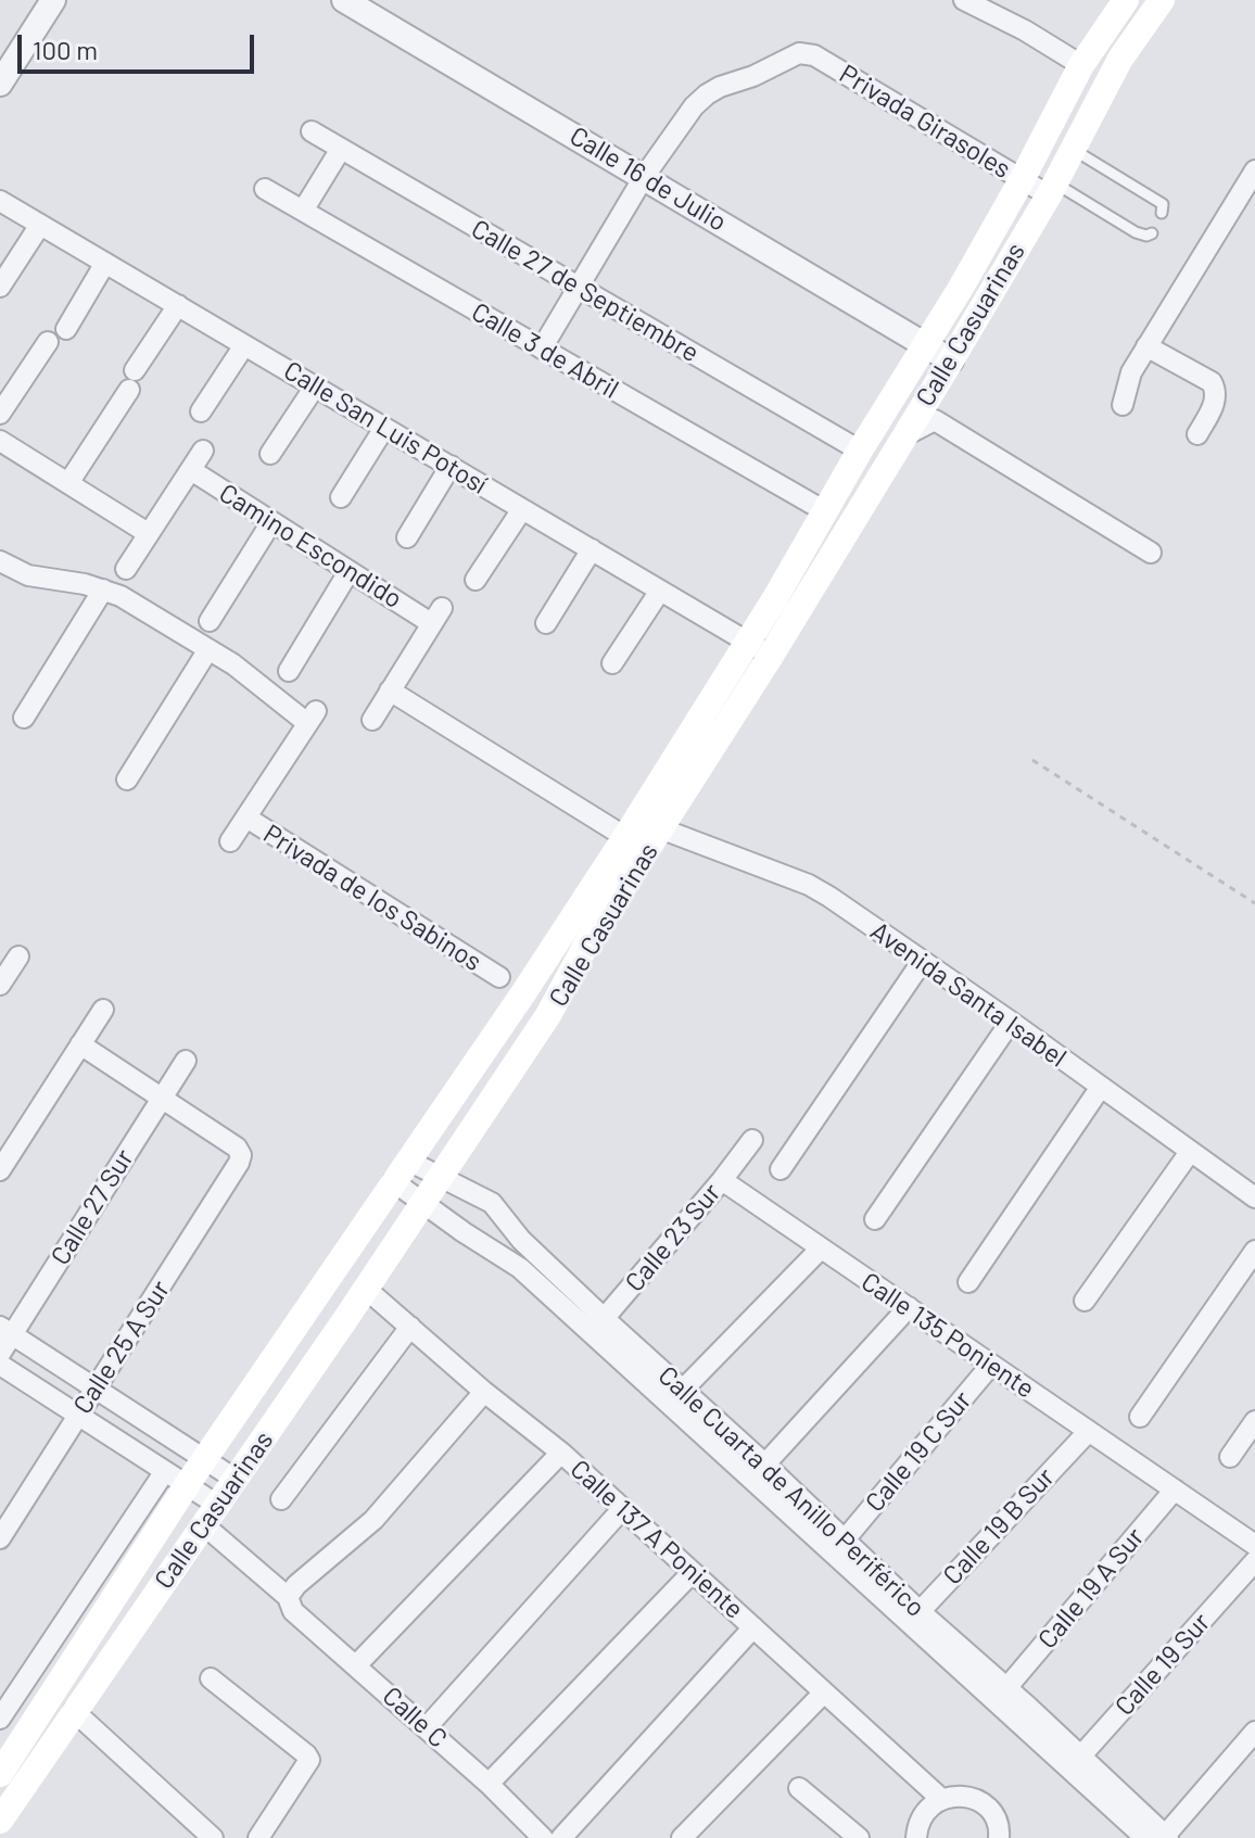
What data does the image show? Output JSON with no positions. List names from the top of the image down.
{
  "streets": {
    "main road": ["Calle Casuarinas"],
    "street": [
      "Privada Girasoles",
      "Calle 16 de Julio",
      "Calle 27 de Septiembre",
      "Calle 3 de Abril",
      "Calle San Luis Potosí",
      "Camino Escondido",
      "Privada de los Sabinos",
      "Avenida Santa Isabel",
      "Calle 27 Sur",
      "Calle 23 Sur",
      "Calle 135 Poniente",
      "Calle 25 A Sur",
      "Calle 19 C Sur",
      "Calle Cuarta de Anillo Periférico",
      "Calle 19 B Sur",
      "Calle 137 A Poniente",
      "Calle 19 A Sur",
      "Calle 19 Sur",
      "Calle C"
    ]
  },
  "crossings": [
    ["Privada Girasoles", "Calle 16 de Julio"],
    ["Privada Girasoles", "Calle Casuarinas"],
    ["Calle 16 de Julio", "Calle Casuarinas"],
    ["Calle 27 de Septiembre", "Calle Casuarinas"],
    ["Calle Casuarinas", "Calle 3 de Abril"],
    ["Calle Casuarinas", "Calle San Luis Potosí"],
    ["Calle Casuarinas", "Avenida Santa Isabel"],
    ["Calle Casuarinas", "Calle Cuarta de Anillo Periférico"],
    ["Calle Casuarinas", "Calle 137 A Poniente"],
    ["Calle Casuarinas", "Calle C"],
    ["Calle 27 Sur", "Calle 25 A Sur"],
    ["Calle 23 Sur", "Calle 135 Poniente"],
    ["Calle 23 Sur", "Calle Cuarta de Anillo Periférico"],
    ["Calle 135 Poniente", "Calle 19 C Sur"],
    ["Calle 135 Poniente", "Calle 19 B Sur"],
    ["Calle 135 Poniente", "Calle 19 A Sur"],
    ["Calle 25 A Sur", "Calle C"],
    ["Calle 19 C Sur", "Calle Cuarta de Anillo Periférico"],
    ["Calle Cuarta de Anillo Periférico", "Calle 19 B Sur"],
    ["Calle Cuarta de Anillo Periférico", "Calle 19 A Sur"],
    ["Calle Cuarta de Anillo Periférico", "Calle 19 Sur"]
  ],
  "scale_bar": "100 m"
}
